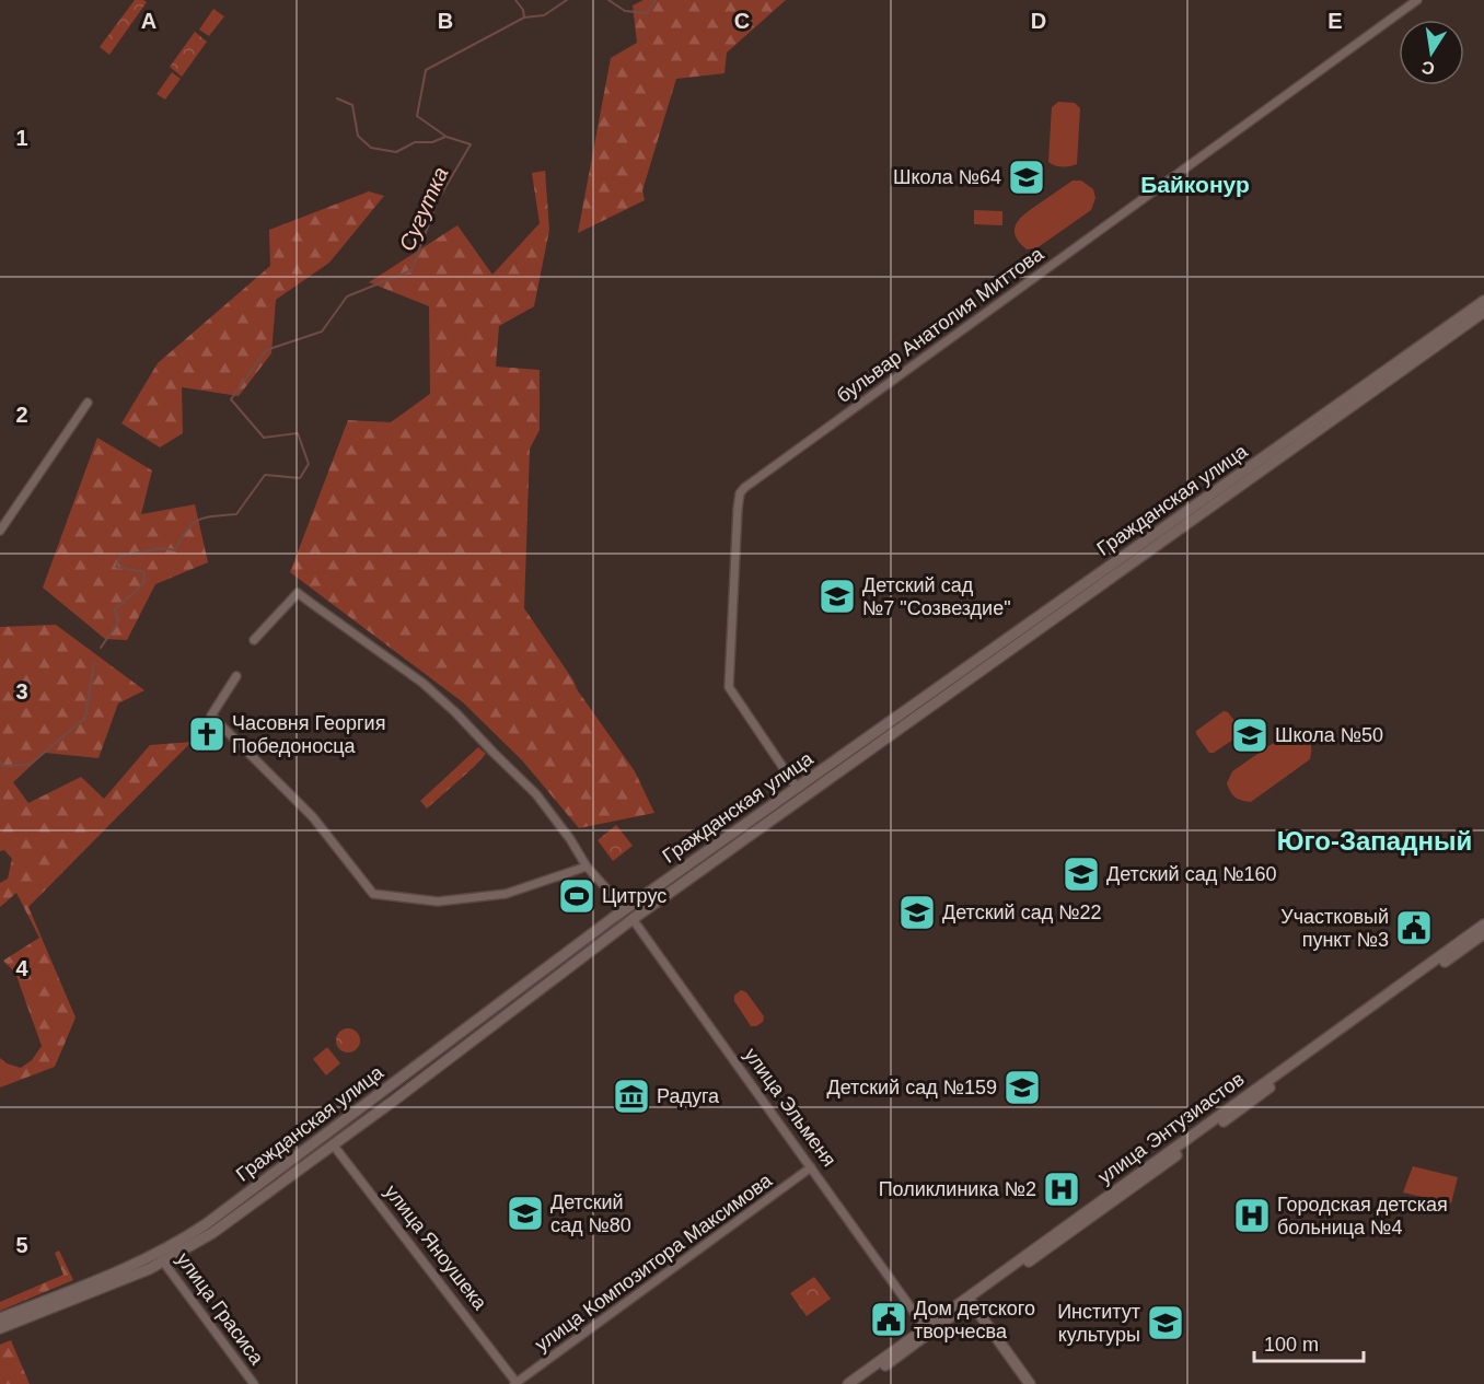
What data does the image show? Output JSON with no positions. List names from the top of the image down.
{
  "streets": {
    "main road": [
      "Гражданская улица",
      "улица Эльменя",
      "улица Энтузиастов",
      "улица Яноушека"
    ],
    "street": ["бульвар Анатолия Миттова", "улица Композитора Максимова", "улица Грасиса"]
  },
  "crossings": [
    ["бульвар Анатолия Миттова", "Гражданская улица"],
    ["Гражданская улица", "улица Эльменя"],
    ["Гражданская улица", "улица Яноушека"],
    ["Гражданская улица", "улица Грасиса"],
    ["улица Эльменя", "улица Энтузиастов"],
    ["улица Эльменя", "улица Композитора Максимова"],
    ["улица Яноушека", "улица Композитора Максимова"]
  ],
  "districts": ["Байконур", "Юго-Западный"],
  "water": ["Сугутка"],
  "places": {
    "school or university": [
      "Школа №64",
      "Детский сад №7 \"Созвездие\"",
      "Школа №50",
      "Детский сад №160",
      "Детский сад №22",
      "Детский сад №159",
      "Детский сад №80",
      "Институт культуры"
    ],
    "church": ["Часовня Георгия Победоносца"],
    "sports": ["Цитрус"],
    "public building": ["Участковый пункт №3", "Дом детского творчесва"],
    "museum": ["Радуга"],
    "hospital": ["Поликлиника №2", "Городская детская больница №4"]
  },
  "scale_bar": "100 m",
  "north": "bottom",
  "grid": {
    "columns": [
      "A",
      "B",
      "C",
      "D",
      "E"
    ],
    "rows": [
      "1",
      "2",
      "3",
      "4",
      "5"
    ]
  }
}
